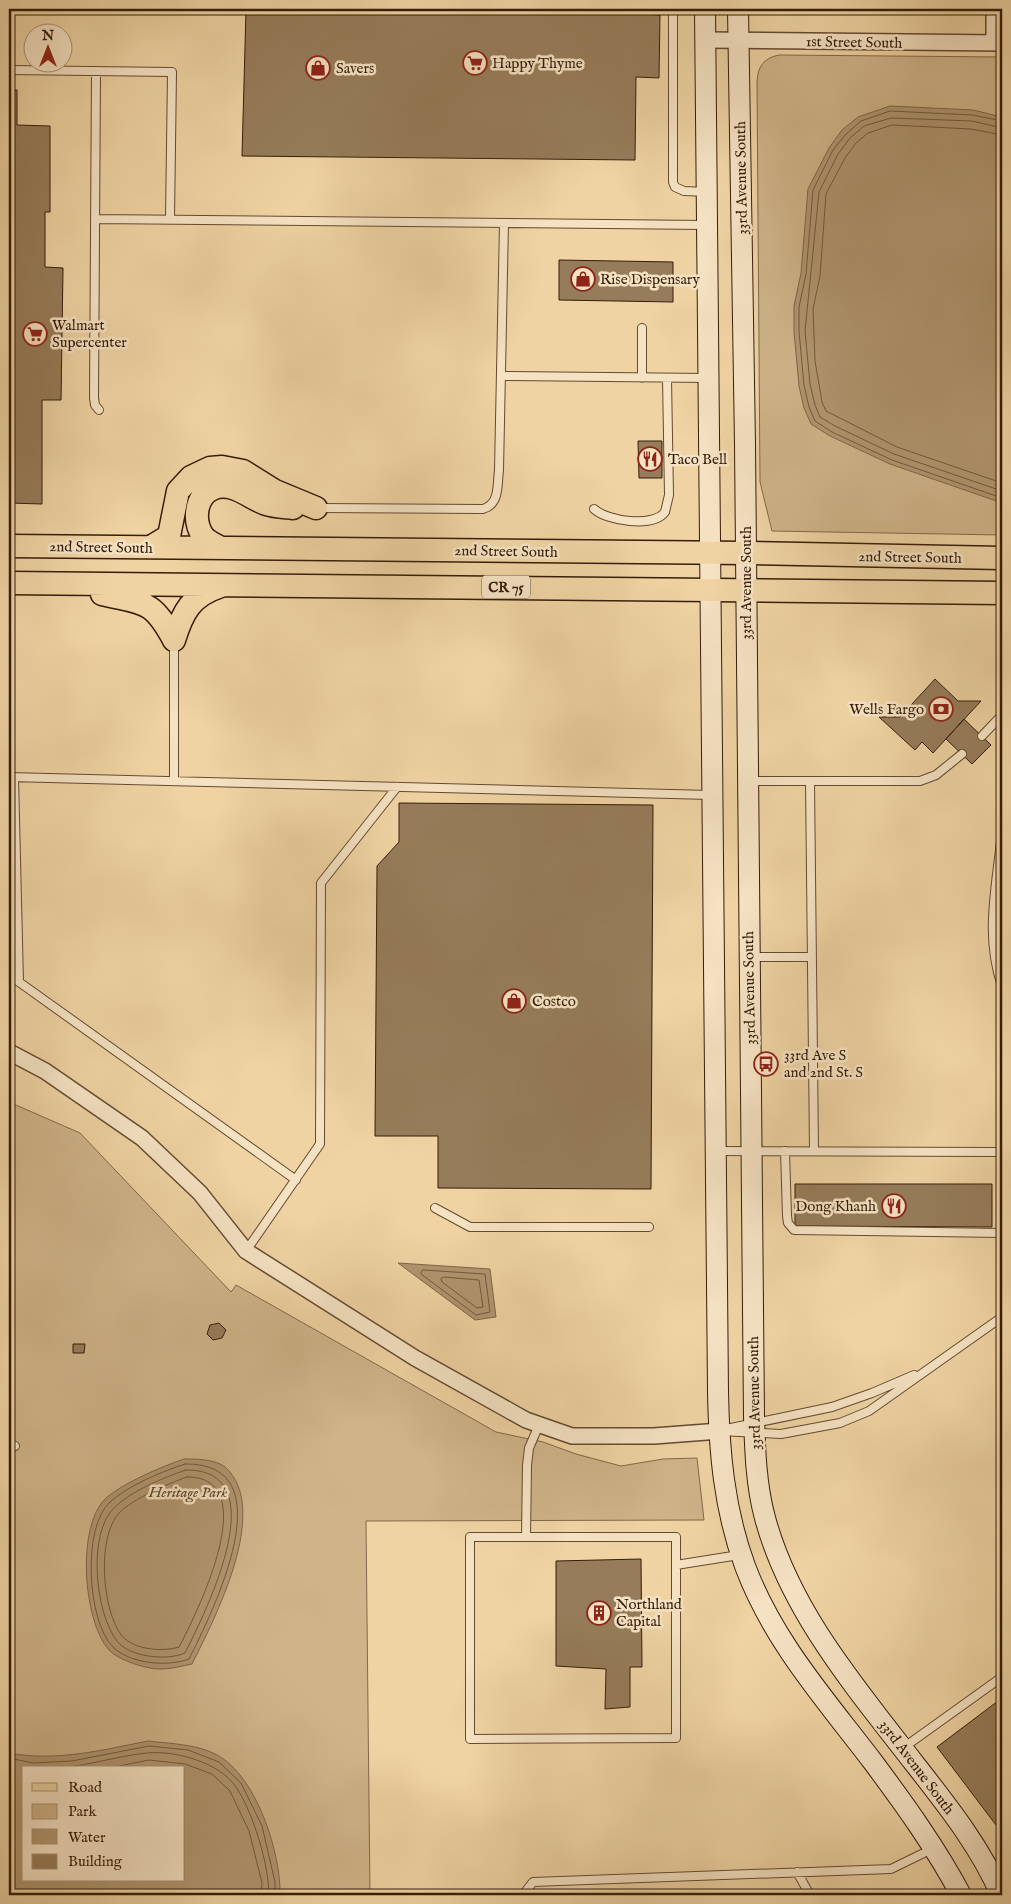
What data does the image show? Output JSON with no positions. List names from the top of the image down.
{
  "streets": {
    "main road": ["33rd Avenue South", "2nd Street South", "CR 75"],
    "street": ["1st Street South"]
  },
  "crossings": [
    ["1st Street South", "33rd Avenue South"],
    ["33rd Avenue South", "2nd Street South"],
    ["33rd Avenue South", "CR 75"]
  ],
  "parks": ["Heritage Park"],
  "places": {
    "supermarket": ["Happy Thyme", "Walmart Supercenter"],
    "shop": ["Savers", "Rise Dispensary", "Costco"],
    "restaurant": ["Taco Bell", "Dong Khanh"],
    "bank": ["Wells Fargo"],
    "bus stop": ["33rd Ave S and 2nd St. S"],
    "building": ["Northland Capital"]
  },
  "legend": [
    "Road",
    "Park",
    "Water",
    "Building"
  ],
  "north": "top"
}
